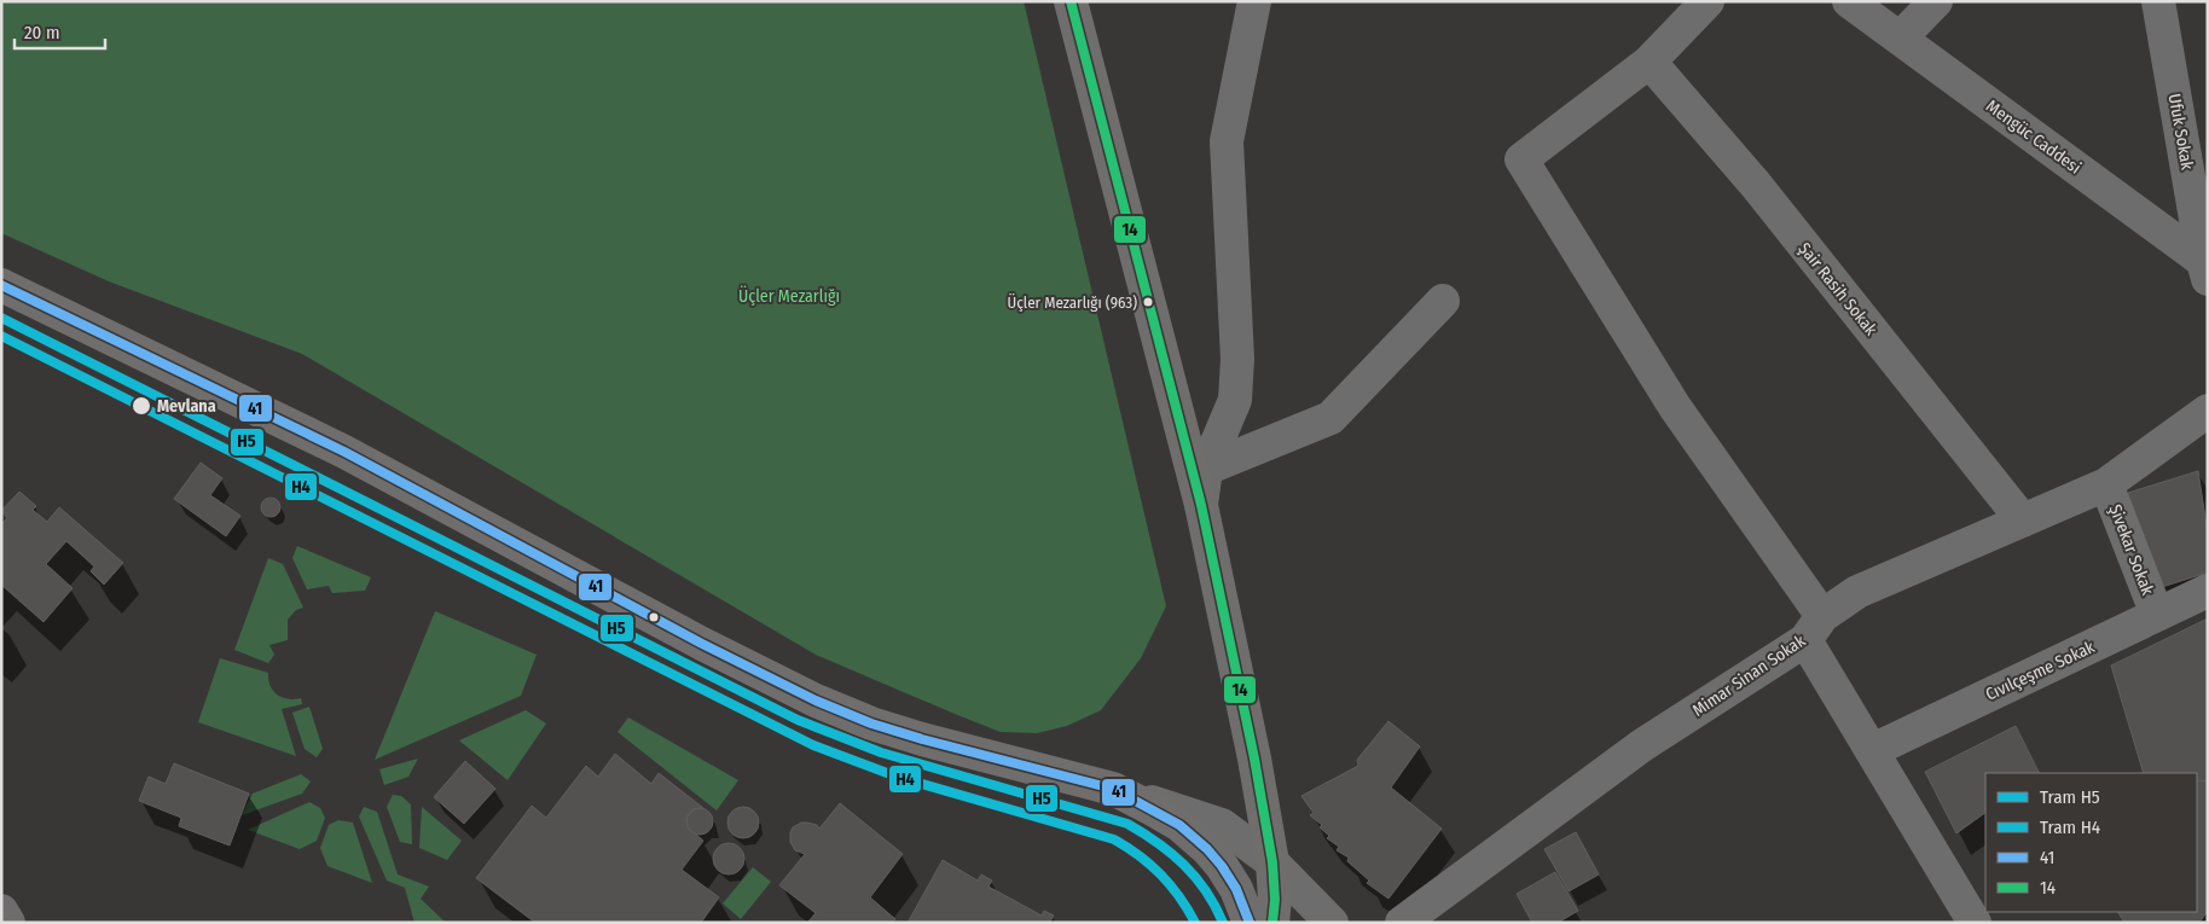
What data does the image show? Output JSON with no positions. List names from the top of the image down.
{
  "streets": {
    "street": [
      "Ufuk Sokak",
      "Mengüc Caddesi",
      "Şair Rasih Sokak",
      "Şivekar Sokak",
      "Cıvılçeşme Sokak",
      "Mimar Sinan Sokak"
    ]
  },
  "crossings": [
    ["Ufuk Sokak", "Mengüc Caddesi"],
    ["Şair Rasih Sokak", "Mimar Sinan Sokak"],
    ["Şivekar Sokak", "Cıvılçeşme Sokak"],
    ["Şivekar Sokak", "Mimar Sinan Sokak"]
  ],
  "parks": ["Üçler Mezarlığı"],
  "places": ["Üçler Mezarlığı (963)", "Mevlana"],
  "lines": [
    "transit line 14",
    "transit line 41",
    "tram line H5",
    "tram line H4"
  ],
  "legend": [
    "Tram H5",
    "Tram H4",
    "41",
    "14"
  ],
  "scale_bar": "20 m"
}
